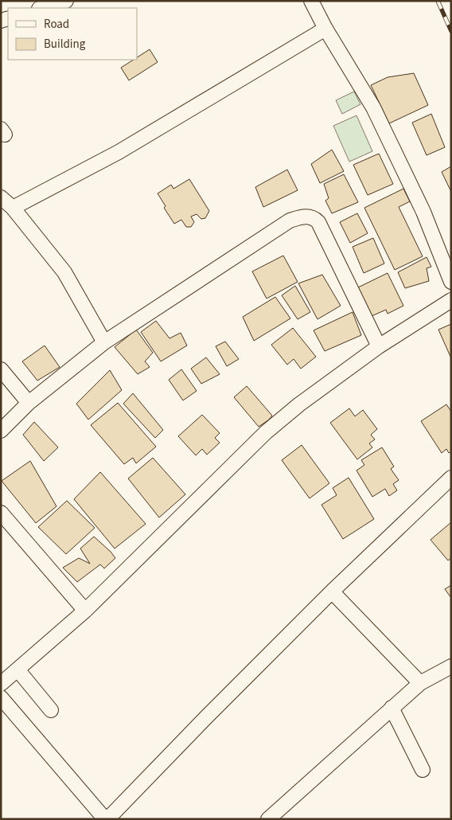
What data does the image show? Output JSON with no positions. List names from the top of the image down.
{
  "legend": ["Road", "Building"]
}
